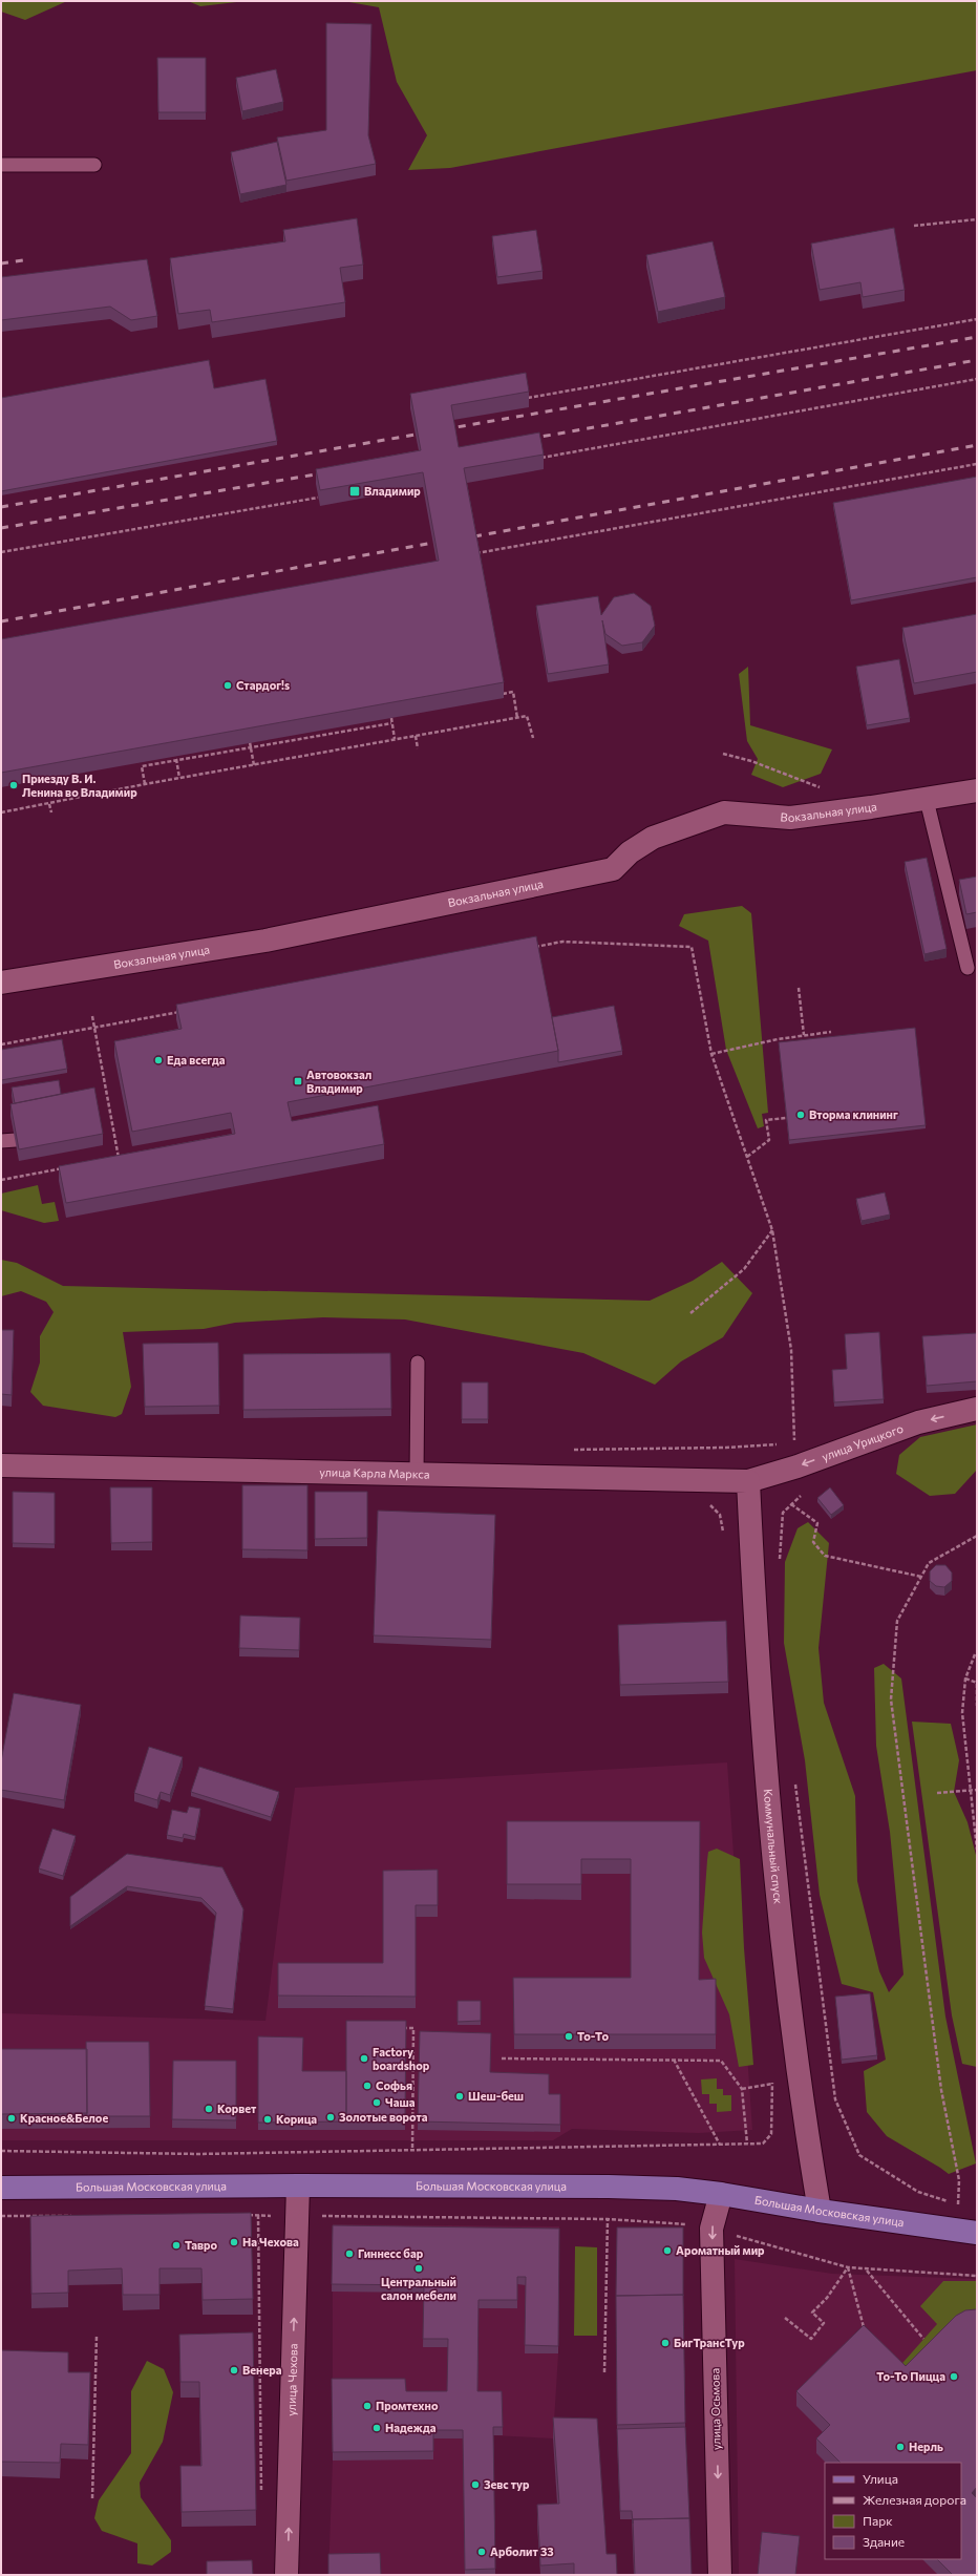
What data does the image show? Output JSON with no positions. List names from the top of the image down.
{
  "streets": {
    "main road": ["Большая Московская улица"],
    "street": [
      "Вокзальная улица",
      "улица Урицкого",
      "улица Карла Маркса",
      "Коммунальный спуск",
      "улица Чехова",
      "улица Осьмова"
    ]
  },
  "crossings": [
    ["улица Урицкого", "улица Карла Маркса"],
    ["улица Урицкого", "Коммунальный спуск"],
    ["улица Карла Маркса", "Коммунальный спуск"],
    ["Коммунальный спуск", "Большая Московская улица"],
    ["Большая Московская улица", "улица Чехова"],
    ["Большая Московская улица", "улица Осьмова"]
  ],
  "one_way": ["улица Урицкого", "улица Чехова", "улица Осьмова"],
  "places": {
    "transit": ["Владимир", "Автовокзал Владимир"],
    "other": [
      "Стардог!s",
      "Приезду В. И. Ленина во Владимир",
      "Еда всегда",
      "Вторма клининг",
      "То-То",
      "Factory boardshop",
      "Софья",
      "Шеш-беш",
      "Чаша",
      "Корвет",
      "Золотые ворота",
      "Красное&Белое",
      "Корица",
      "На Чехова",
      "Тавро",
      "Ароматный мир",
      "Гиннесс бар",
      "Центральный салон мебели",
      "БигТрансТур",
      "Венера",
      "То-То Пицца",
      "Промтехно",
      "Надежда",
      "Нерль",
      "Зевс тур",
      "Арболит 33"
    ]
  },
  "legend": [
    "Улица",
    "Железная дорога",
    "Парк",
    "Здание"
  ]
}
